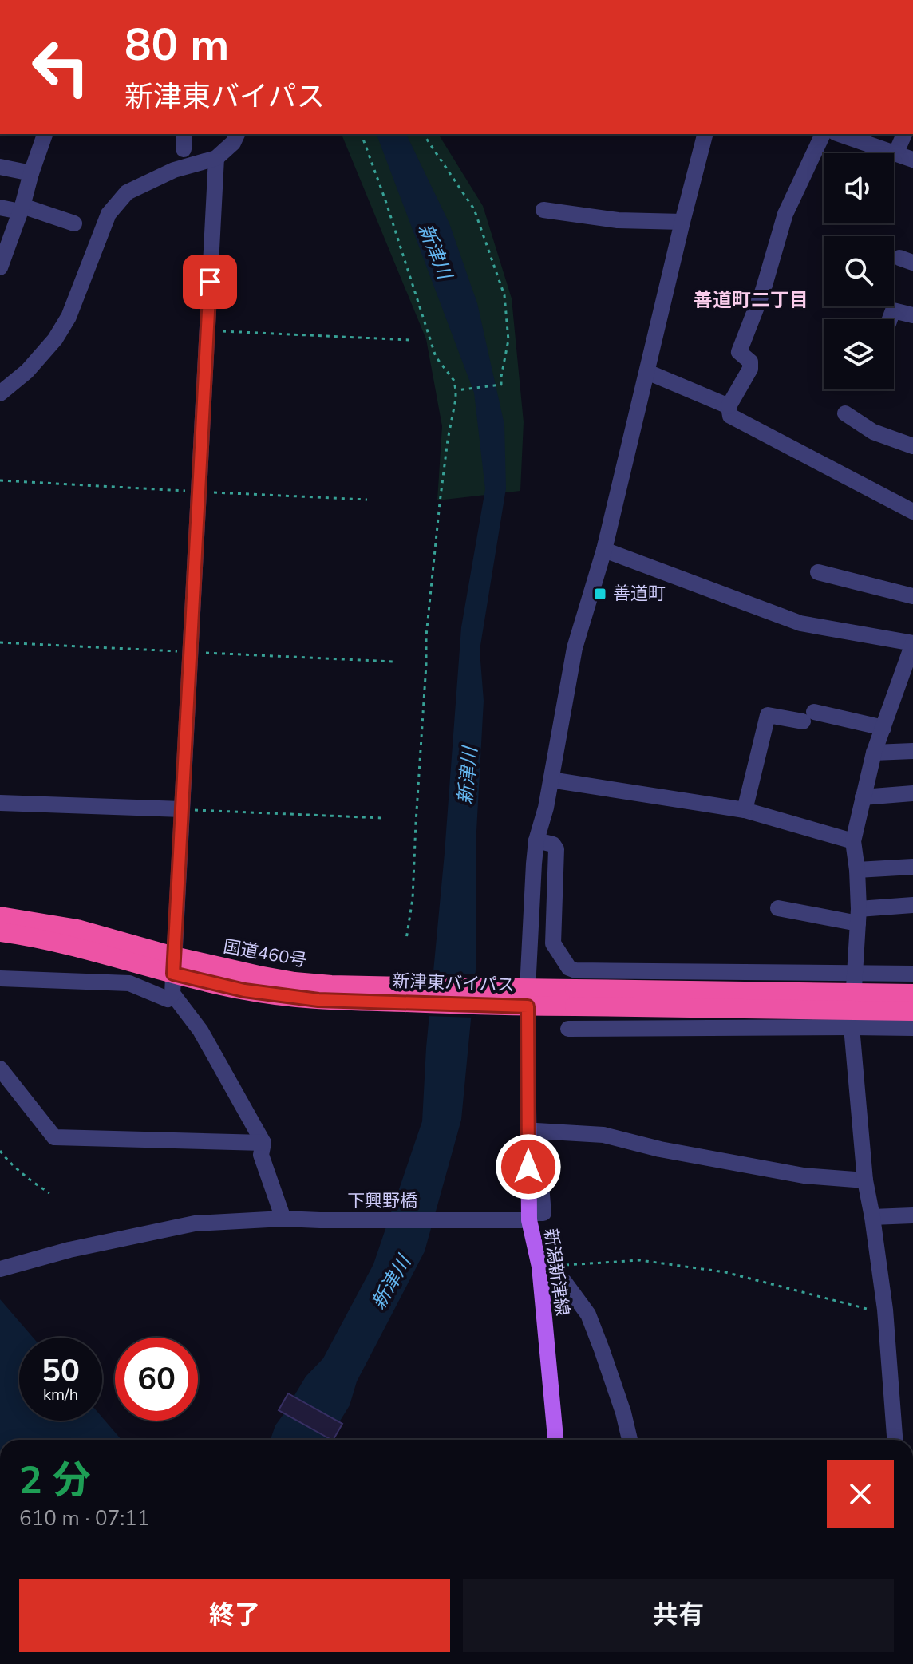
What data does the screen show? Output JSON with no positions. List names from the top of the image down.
{
  "streets": {
    "highway": ["国道460号", "新津東バイパス"],
    "main road": ["新潟新津線"],
    "street": ["下興野橋"]
  },
  "crossings": [
    ["国道460号", "新津東バイパス"],
    ["国道460号", "新潟新津線"],
    ["新津東バイパス", "新潟新津線"],
    ["下興野橋", "新潟新津線"]
  ],
  "districts": ["善道町二丁目"],
  "water": ["新津川"],
  "places": {
    "transit": ["善道町"]
  },
  "page": {
    "turn": ["80 m", "新津東バイパス"],
    "speed": "50 km/h",
    "limit": "60",
    "heading": ["2 分", "610 m · 07:11"],
    "buttons": ["終了", "共有"]
  }
}
